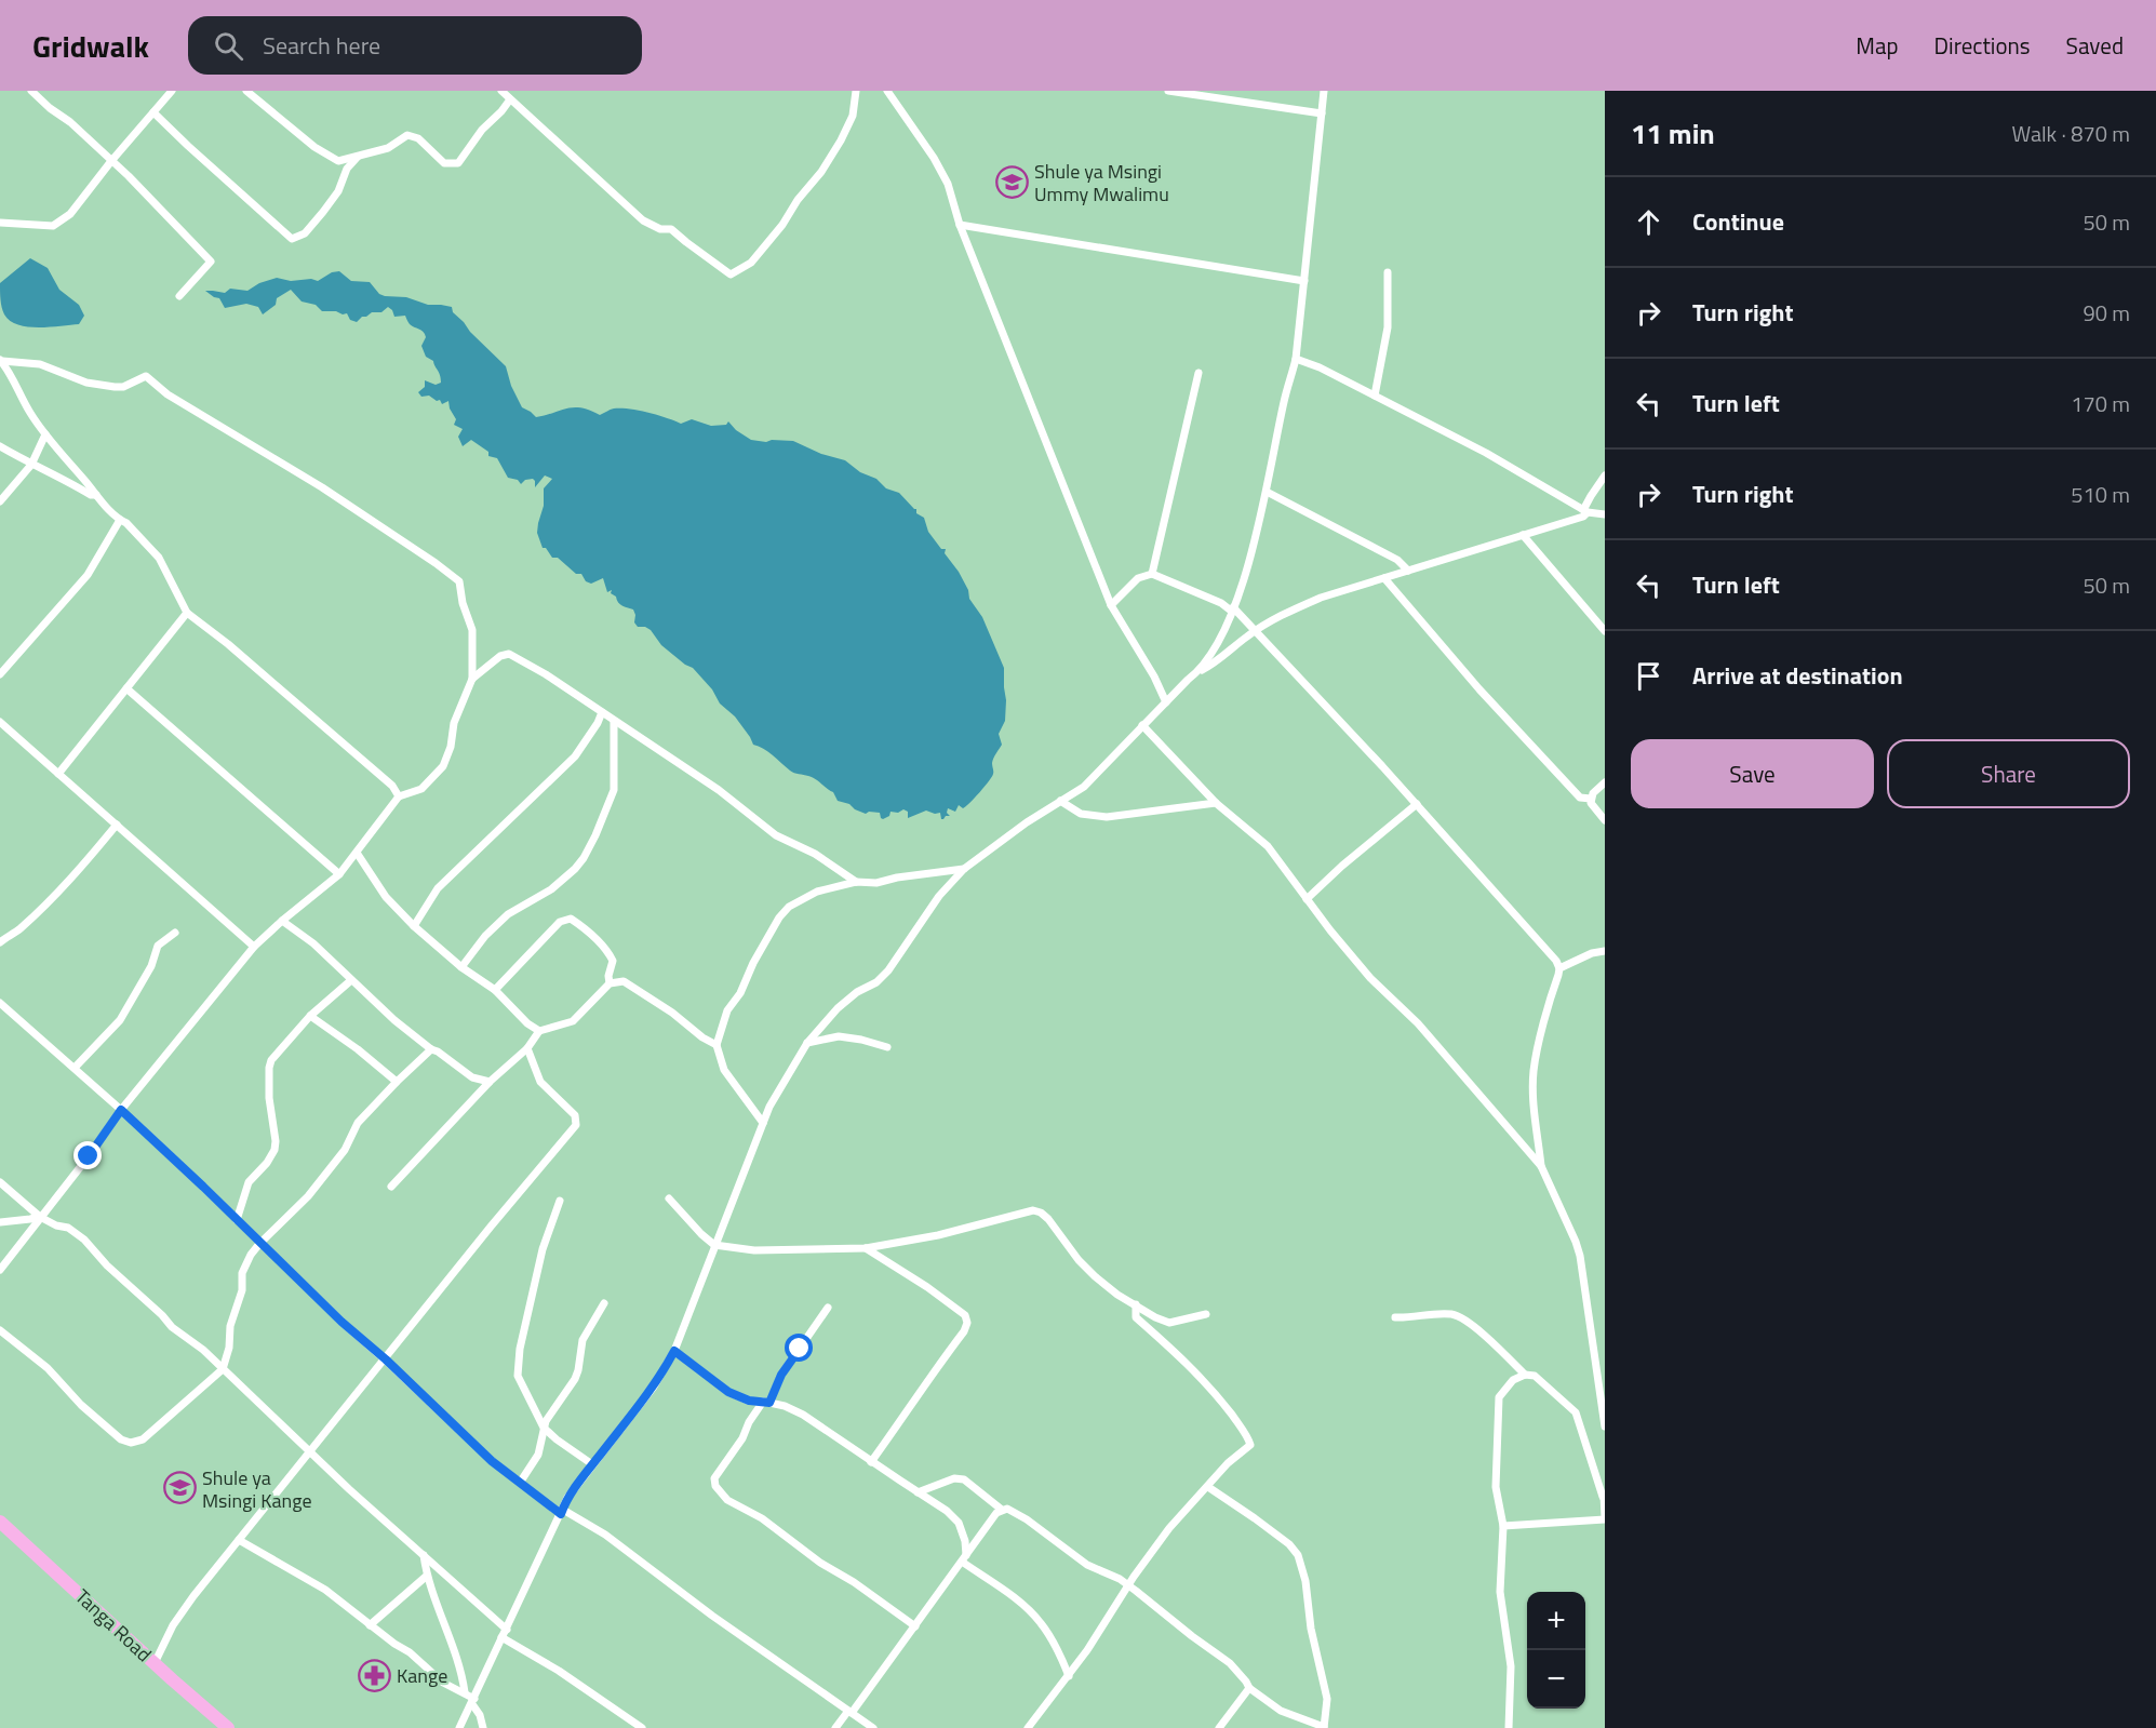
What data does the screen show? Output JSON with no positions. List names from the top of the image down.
{
  "streets": {
    "highway": ["Tanga Road"]
  },
  "places": {
    "school or university": ["Shule ya Msingi Ummy Mwalimu", "Shule ya Msingi Kange"],
    "pharmacy": ["Kange"]
  },
  "page": {
    "header": "Gridwalk",
    "search": "Search here",
    "nav": ["Map", "Directions", "Saved"],
    "heading": ["11 min", "Walk · 870 m"],
    "list": [
      ["Continue", "50 m"],
      ["Turn right", "90 m"],
      ["Turn left", "170 m"],
      ["Turn right", "510 m"],
      ["Turn left", "50 m"],
      "Arrive at destination"
    ],
    "buttons": ["Save", "Share"],
    "map_buttons": ["+", "−"]
  }
}
